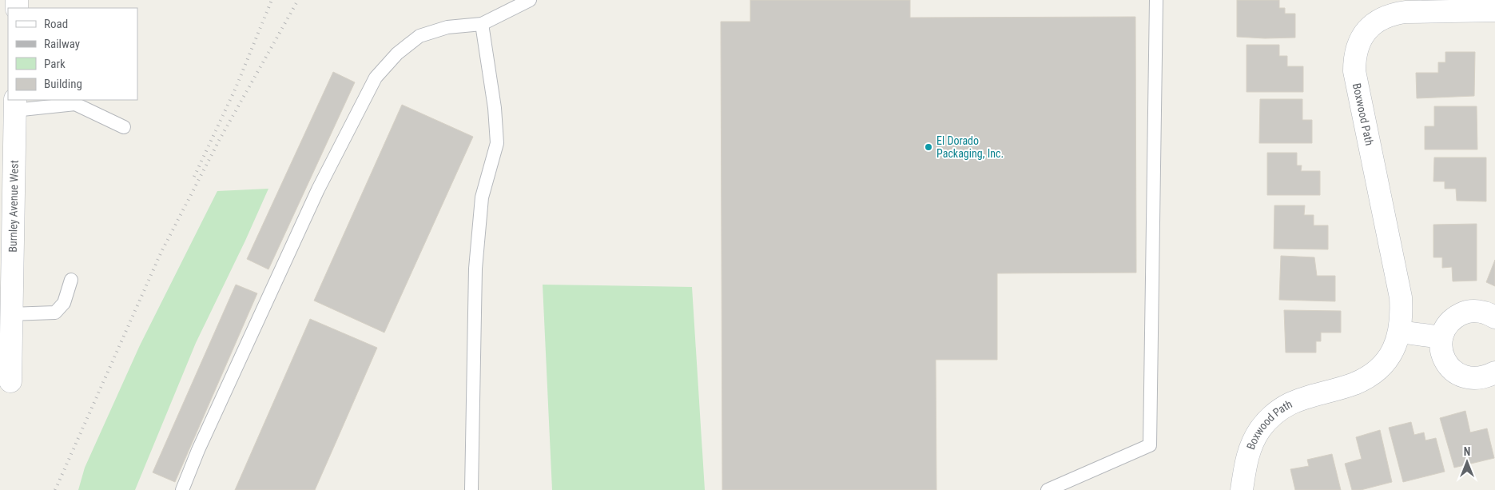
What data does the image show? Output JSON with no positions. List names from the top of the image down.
{
  "streets": {
    "street": ["Boxwood Path", "Burnley Avenue West"]
  },
  "places": ["El Dorado Packaging, Inc."],
  "legend": [
    "Road",
    "Railway",
    "Park",
    "Building"
  ],
  "north": "top"
}
